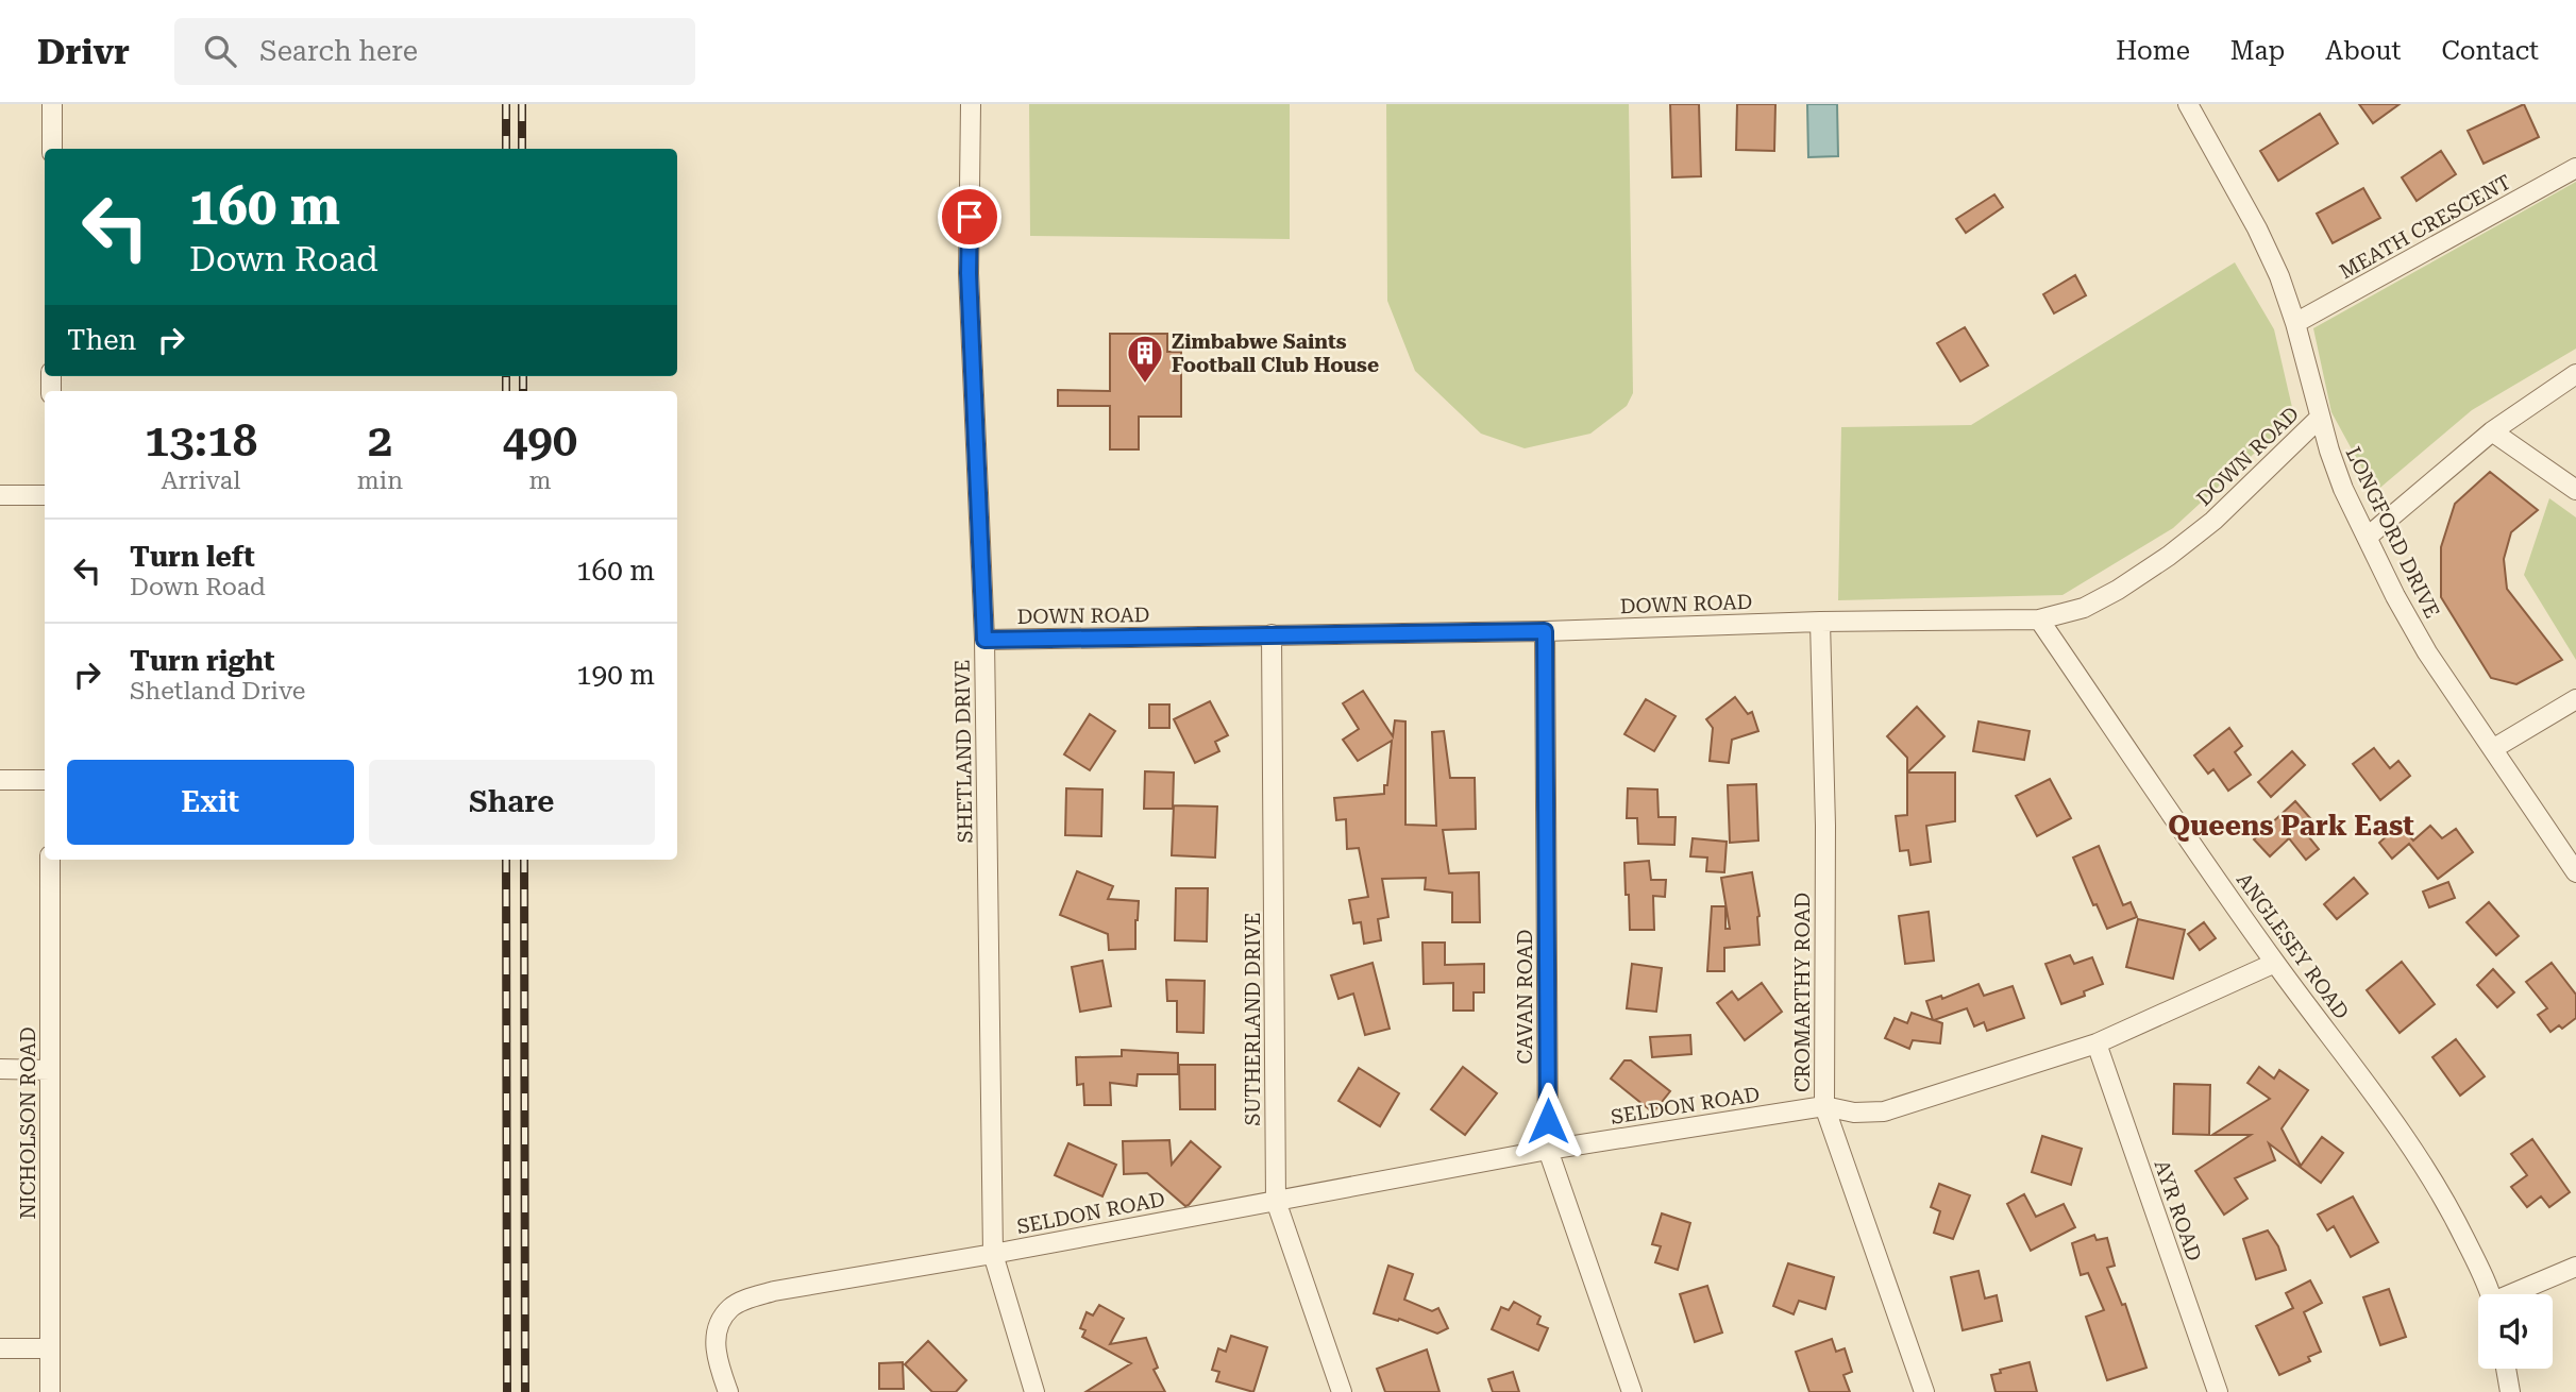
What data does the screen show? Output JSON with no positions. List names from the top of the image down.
{
  "streets": {
    "street": [
      "MEATH CRESCENT",
      "DOWN ROAD",
      "LONGFORD DRIVE",
      "SHETLAND DRIVE",
      "ANGLESEY ROAD",
      "CROMARTHY ROAD",
      "CAVAN ROAD",
      "SUTHERLAND DRIVE",
      "SELDON ROAD",
      "NICHOLSON ROAD",
      "AYR ROAD"
    ]
  },
  "crossings": [
    ["MEATH CRESCENT", "LONGFORD DRIVE"],
    ["DOWN ROAD", "LONGFORD DRIVE"],
    ["DOWN ROAD", "SHETLAND DRIVE"],
    ["DOWN ROAD", "ANGLESEY ROAD"],
    ["DOWN ROAD", "CROMARTHY ROAD"],
    ["DOWN ROAD", "CAVAN ROAD"],
    ["DOWN ROAD", "SUTHERLAND DRIVE"],
    ["SHETLAND DRIVE", "SELDON ROAD"],
    ["ANGLESEY ROAD", "SELDON ROAD"],
    ["CROMARTHY ROAD", "SELDON ROAD"],
    ["CAVAN ROAD", "SELDON ROAD"],
    ["SUTHERLAND DRIVE", "SELDON ROAD"],
    ["SELDON ROAD", "AYR ROAD"]
  ],
  "districts": ["Queens Park East"],
  "places": {
    "building": ["Zimbabwe Saints Football Club House"]
  },
  "page": {
    "header": "Drivr",
    "search": "Search here",
    "nav": [
      "Home",
      "Map",
      "About",
      "Contact"
    ],
    "turn": ["160 m", "Down Road"],
    "then": "Then",
    "eta": [
      "13:18",
      "Arrival",
      "2",
      "min",
      "490",
      "m"
    ],
    "list": [
      {
        "name": "Turn left",
        "note": "Down Road",
        "value": "160 m"
      },
      {
        "name": "Turn right",
        "note": "Shetland Drive",
        "value": "190 m"
      }
    ],
    "buttons": ["Exit", "Share"]
  }
}
